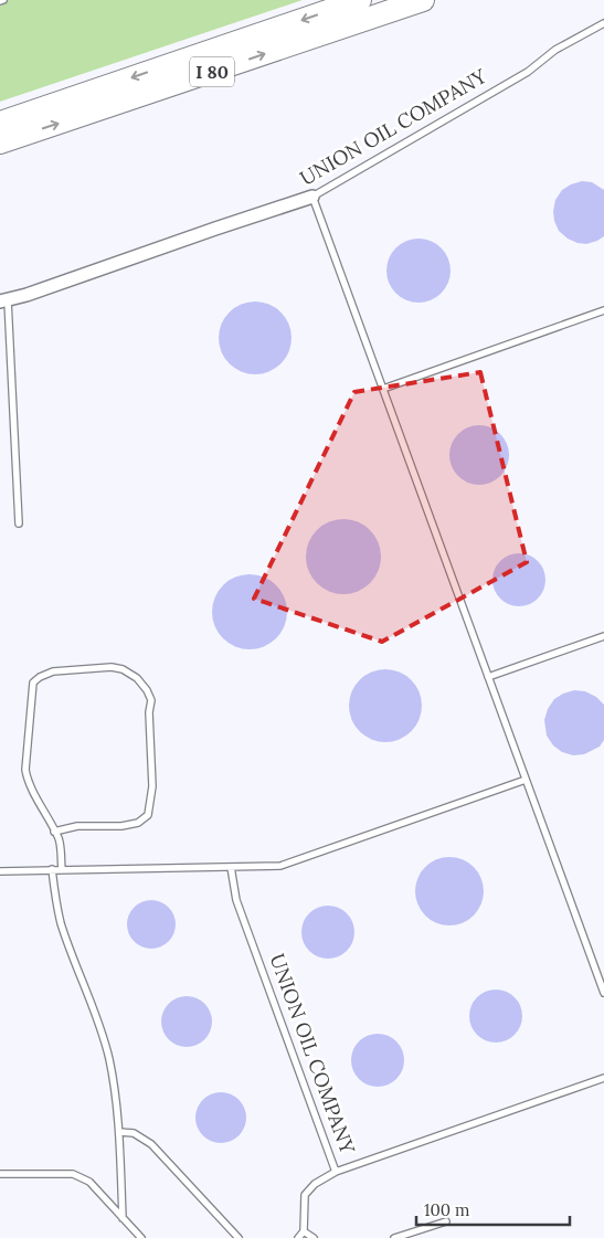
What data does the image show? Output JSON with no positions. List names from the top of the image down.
{
  "streets": {
    "highway": ["I 80"],
    "street": ["UNION OIL COMPANY"]
  },
  "scale_bar": "100 m"
}
